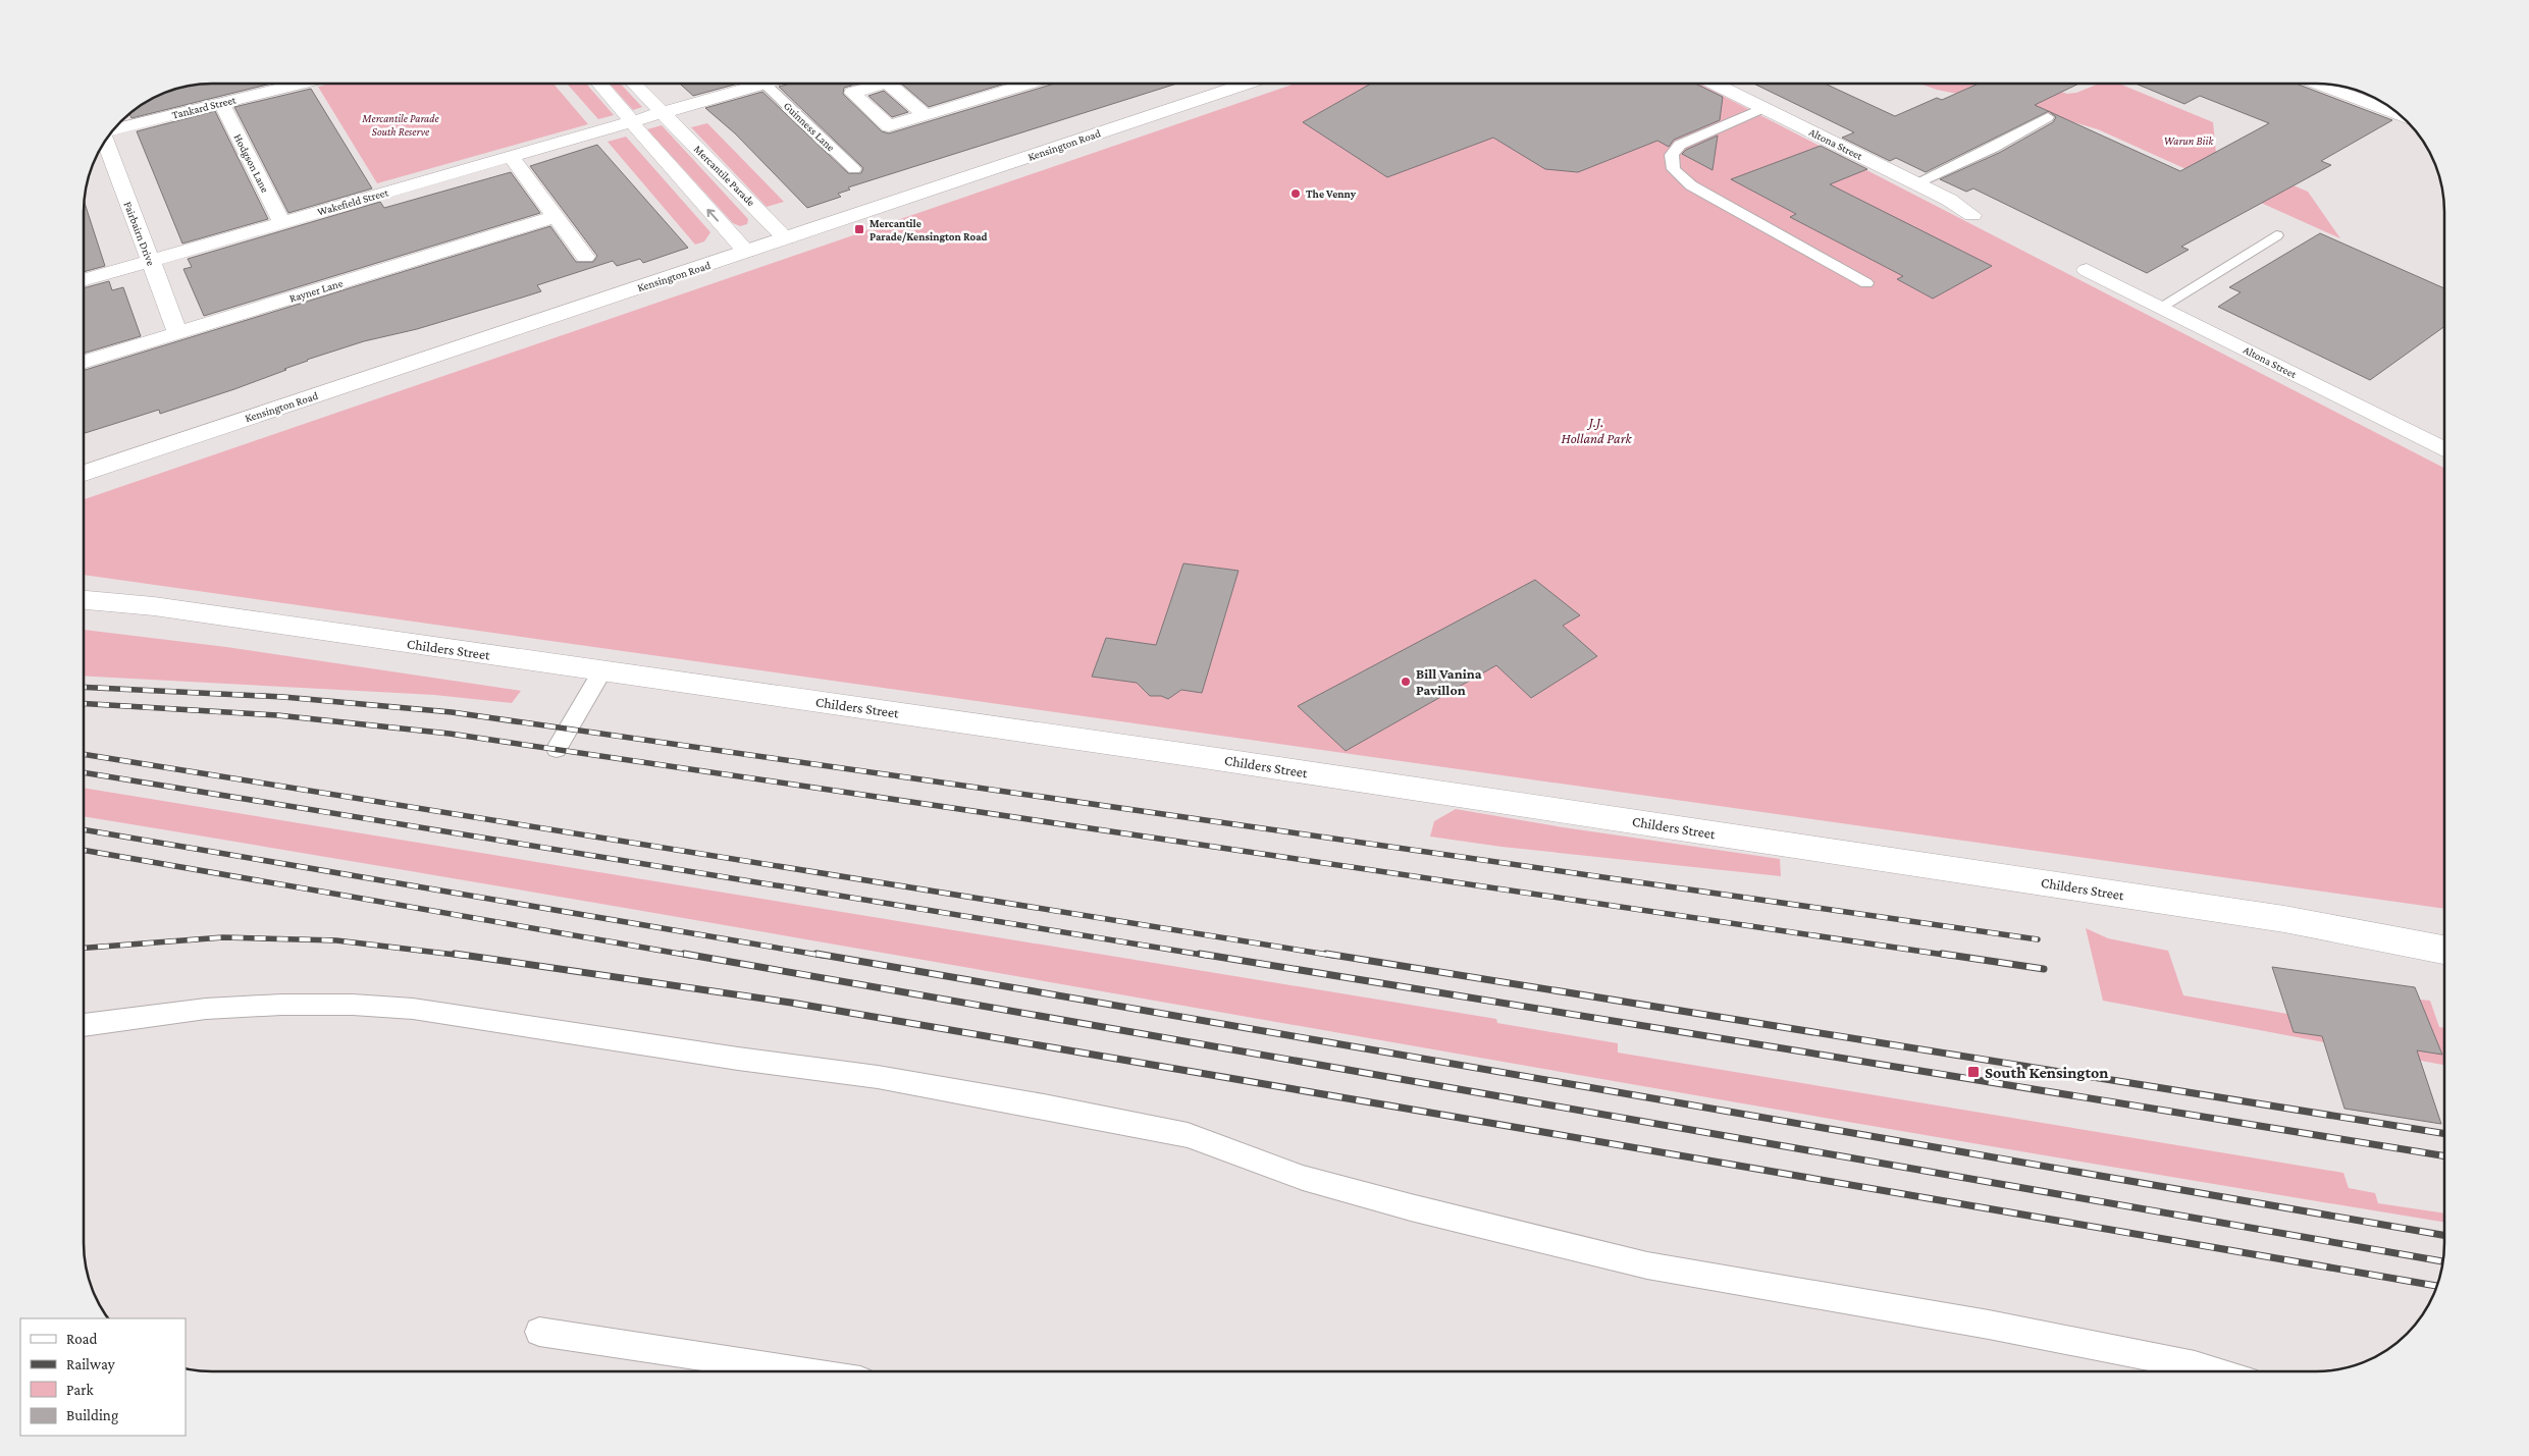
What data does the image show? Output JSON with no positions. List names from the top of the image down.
{
  "streets": {
    "street": [
      "Tankard Street",
      "Altona Street",
      "Kensington Road",
      "Hodgson Lane",
      "Mercantile Parade",
      "Wakefield Street",
      "Fairbairn Drive",
      "Rayner Lane",
      "Childers Street"
    ],
    "lane": ["Guinness Lane"]
  },
  "crossings": [
    ["Tankard Street", "Hodgson Lane"],
    ["Kensington Road", "Mercantile Parade"],
    ["Hodgson Lane", "Wakefield Street"],
    ["Wakefield Street", "Fairbairn Drive"],
    ["Fairbairn Drive", "Rayner Lane"]
  ],
  "parks": ["Mercantile Parade South Reserve", "Warun Biik", "J.J. Holland Park"],
  "places": {
    "other": ["The Venny", "Bill Vanina Pavillon"],
    "transit": ["Mercantile Parade/Kensington Road", "South Kensington"]
  },
  "legend": [
    "Road",
    "Railway",
    "Park",
    "Building"
  ]
}
